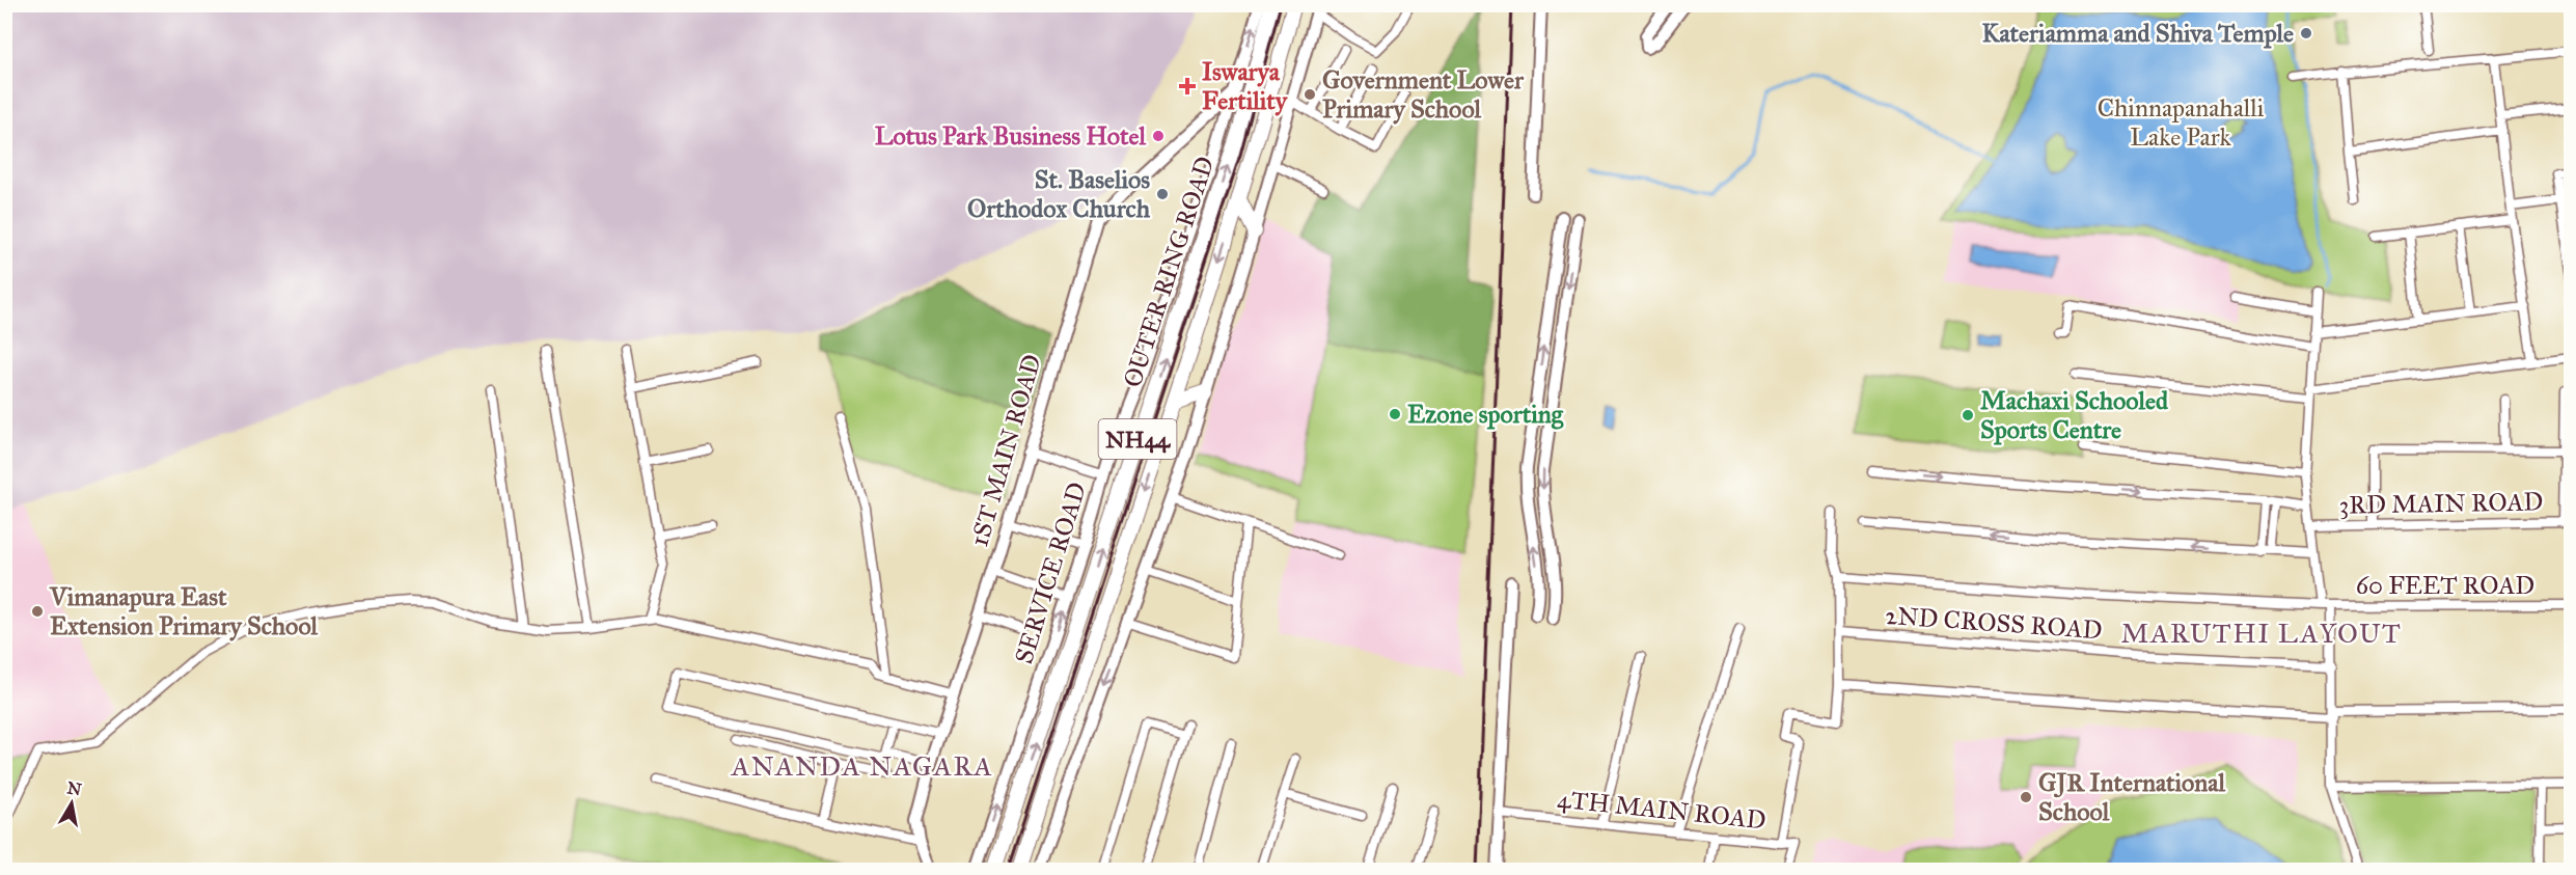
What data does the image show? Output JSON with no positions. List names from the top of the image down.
{
  "streets": {
    "highway": ["OUTER RING ROAD", "NH44"],
    "street": [
      "1ST MAIN ROAD",
      "3RD MAIN ROAD",
      "SERVICE ROAD",
      "60 FEET ROAD",
      "2ND CROSS ROAD",
      "4TH MAIN ROAD"
    ]
  },
  "crossings": [
    ["1ST MAIN ROAD", "SERVICE ROAD"]
  ],
  "districts": ["MARUTHI LAYOUT", "ANANDA NAGARA"],
  "parks": ["Chinnapanahalli Lake Park"],
  "places": {
    "other": [
      "Kateriamma and Shiva Temple",
      "Government Lower Primary School",
      "Lotus Park Business Hotel",
      "St. Baselios Orthodox Church",
      "Ezone sporting",
      "Machaxi Schooled Sports Centre",
      "Vimanapura East Extension Primary School",
      "GJR International School"
    ],
    "health": ["Iswarya Fertility"]
  },
  "north": "top"
}
